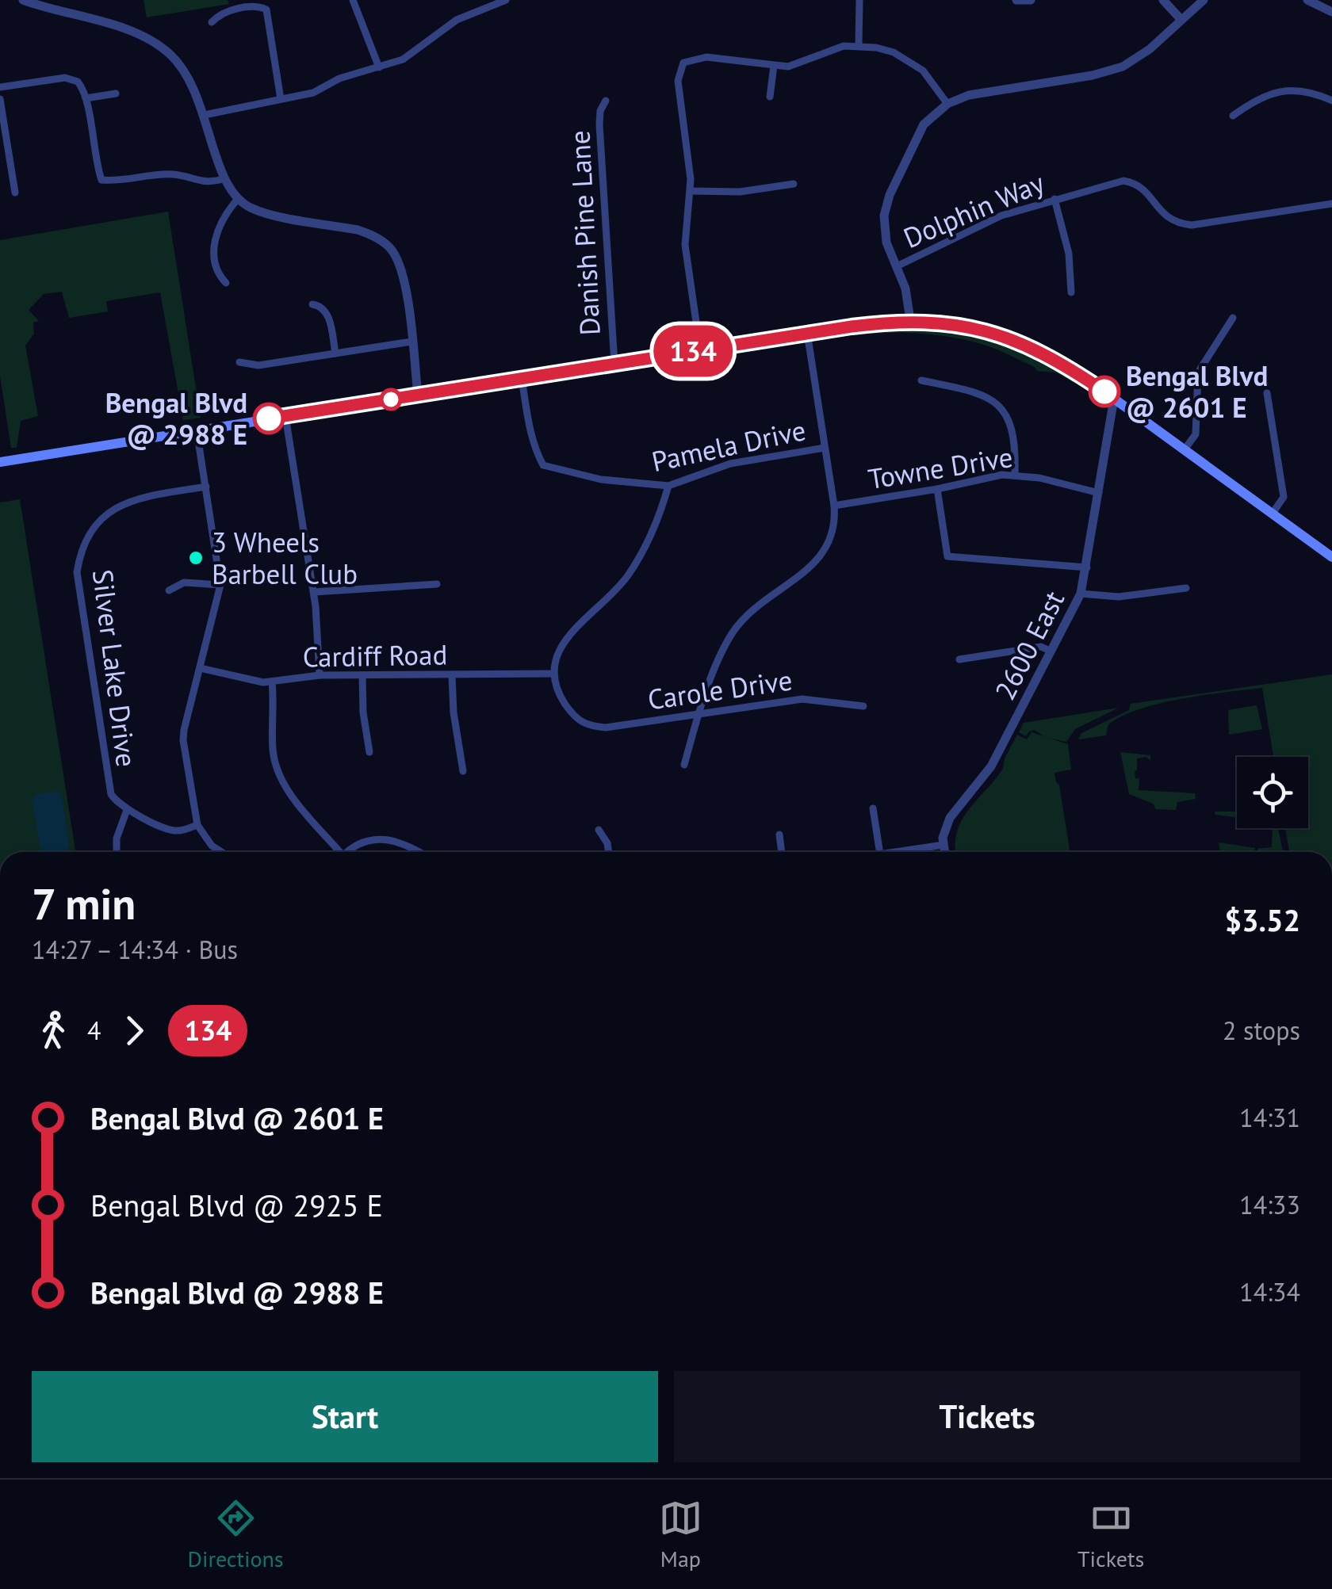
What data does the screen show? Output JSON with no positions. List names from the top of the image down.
{
  "streets": {
    "street": [
      "Dolphin Way",
      "Danish Pine Lane",
      "Pamela Drive",
      "Towne Drive",
      "2600 East",
      "Cardiff Road",
      "Silver Lake Drive",
      "Carole Drive"
    ]
  },
  "crossings": [
    ["Towne Drive", "2600 East"],
    ["Cardiff Road", "Carole Drive"]
  ],
  "places": ["Bengal Blvd @ 2601 E", "Bengal Blvd @ 2988 E", "3 Wheels Barbell Club"],
  "lines": ["bus line 134"],
  "page": {
    "on_map": "134",
    "heading": ["7 min", "14:27 – 14:34 · Bus", "$3.52"],
    "legs": ["4", "134", "2 stops"],
    "list": [
      {
        "name": "Bengal Blvd @ 2601 E",
        "value": "14:31"
      },
      {
        "name": "Bengal Blvd @ 2925 E",
        "value": "14:33"
      },
      {
        "name": "Bengal Blvd @ 2988 E",
        "value": "14:34"
      }
    ],
    "buttons": ["Start", "Tickets"],
    "tabs": ["Directions", "Map", "Tickets"]
  }
}
